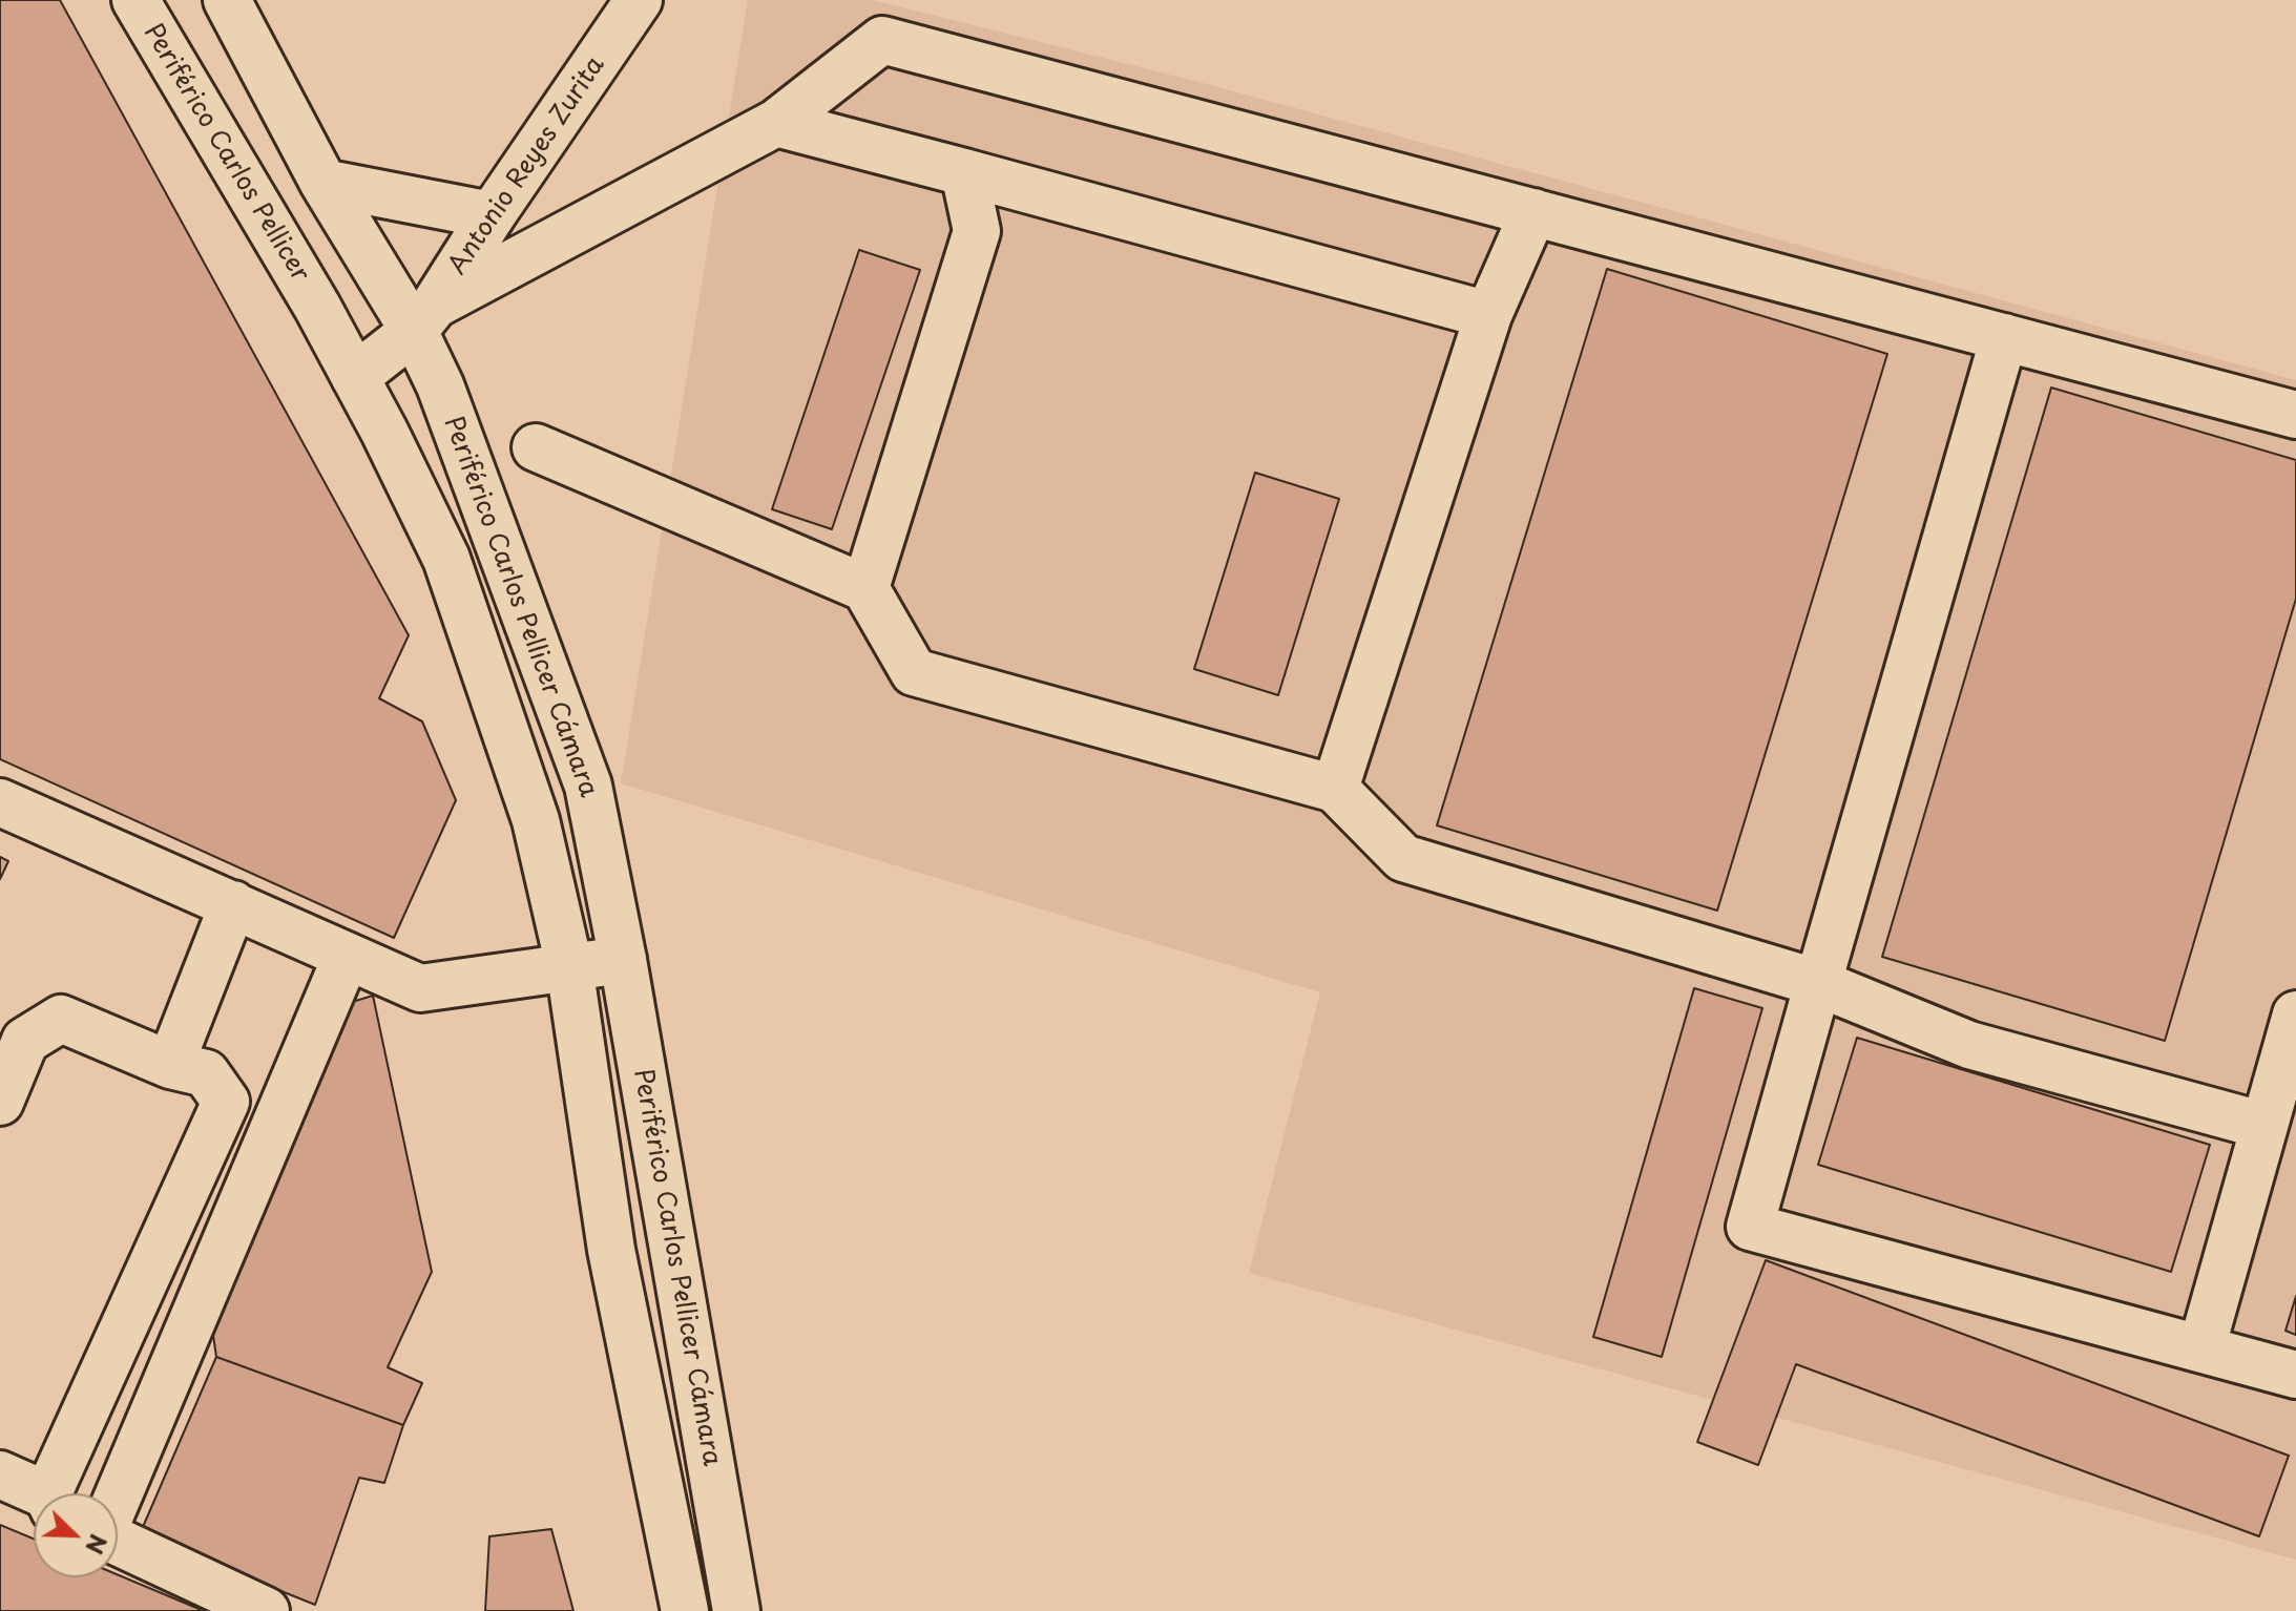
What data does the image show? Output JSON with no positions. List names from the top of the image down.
{
  "streets": {
    "main road": ["Periférico Carlos Pellicer", "Antonio Reyes Zurita", "Periférico Carlos Pellicer Cámara"]
  },
  "crossings": [
    ["Antonio Reyes Zurita", "Periférico Carlos Pellicer Cámara"]
  ],
  "north": "bottom right"
}
